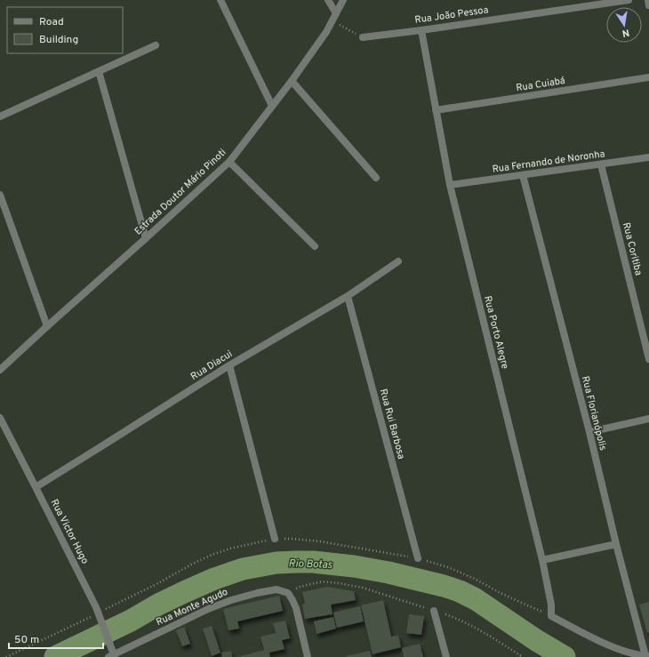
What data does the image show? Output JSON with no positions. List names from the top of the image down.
{
  "streets": {
    "street": [
      "Rua João Pessoa",
      "Rua Cuiabá",
      "Rua Fernando de Noronha",
      "Estrada Doutor Mário Pinoti",
      "Rua Coritiba",
      "Rua Porto Alegre",
      "Rua Diacui",
      "Rua Florianópolis",
      "Rua Rui Barbosa",
      "Rua Victor Hugo",
      "Rua Monte Agudo"
    ]
  },
  "crossings": [
    ["Rua João Pessoa", "Rua Porto Alegre"],
    ["Rua Cuiabá", "Rua Porto Alegre"],
    ["Rua Fernando de Noronha", "Rua Coritiba"],
    ["Rua Fernando de Noronha", "Rua Porto Alegre"],
    ["Rua Fernando de Noronha", "Rua Florianópolis"],
    ["Rua Diacui", "Rua Rui Barbosa"],
    ["Rua Diacui", "Rua Victor Hugo"],
    ["Rua Victor Hugo", "Rua Monte Agudo"]
  ],
  "water": ["Rio Botas"],
  "legend": ["Road", "Building"],
  "scale_bar": "50 m",
  "north": "bottom"
}
